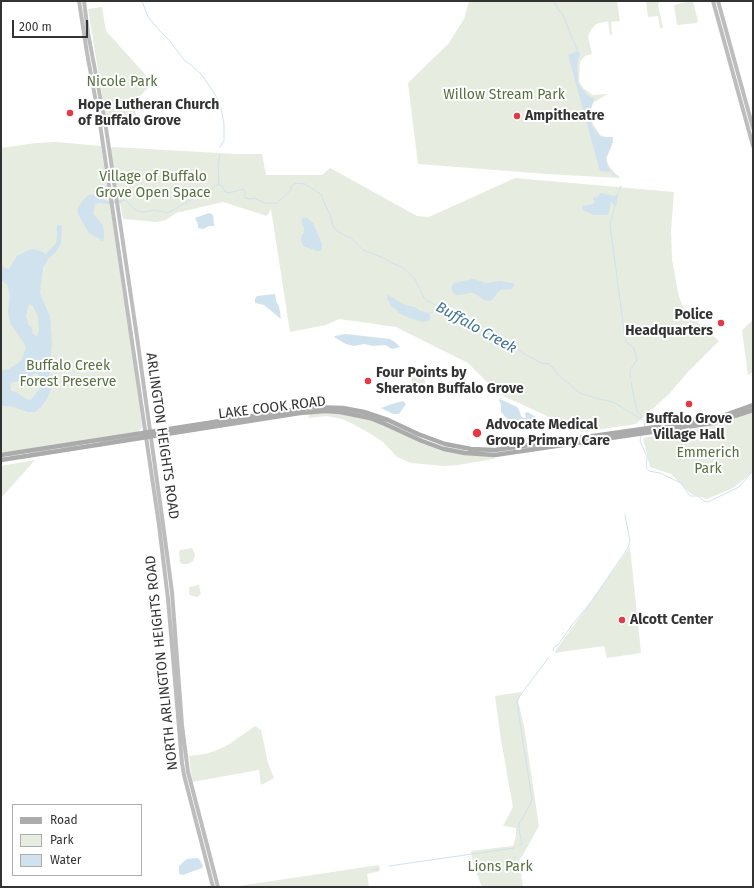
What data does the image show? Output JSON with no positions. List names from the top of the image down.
{
  "streets": {
    "main road": ["LAKE COOK ROAD", "ARLINGTON HEIGHTS ROAD", "NORTH ARLINGTON HEIGHTS ROAD"]
  },
  "crossings": [
    ["LAKE COOK ROAD", "ARLINGTON HEIGHTS ROAD"],
    ["LAKE COOK ROAD", "NORTH ARLINGTON HEIGHTS ROAD"],
    ["ARLINGTON HEIGHTS ROAD", "NORTH ARLINGTON HEIGHTS ROAD"]
  ],
  "water": ["Buffalo Creek"],
  "parks": [
    "Nicole Park",
    "Willow Stream Park",
    "Village of Buffalo Grove Open Space",
    "Buffalo Creek Forest Preserve",
    "Emmerich Park",
    "Lions Park"
  ],
  "places": [
    "Hope Lutheran Church of Buffalo Grove",
    "Ampitheatre",
    "Police Headquarters",
    "Four Points by Sheraton Buffalo Grove",
    "Buffalo Grove Village Hall",
    "Advocate Medical Group Primary Care",
    "Alcott Center"
  ],
  "legend": ["Road", "Park", "Water"],
  "scale_bar": "200 m"
}
